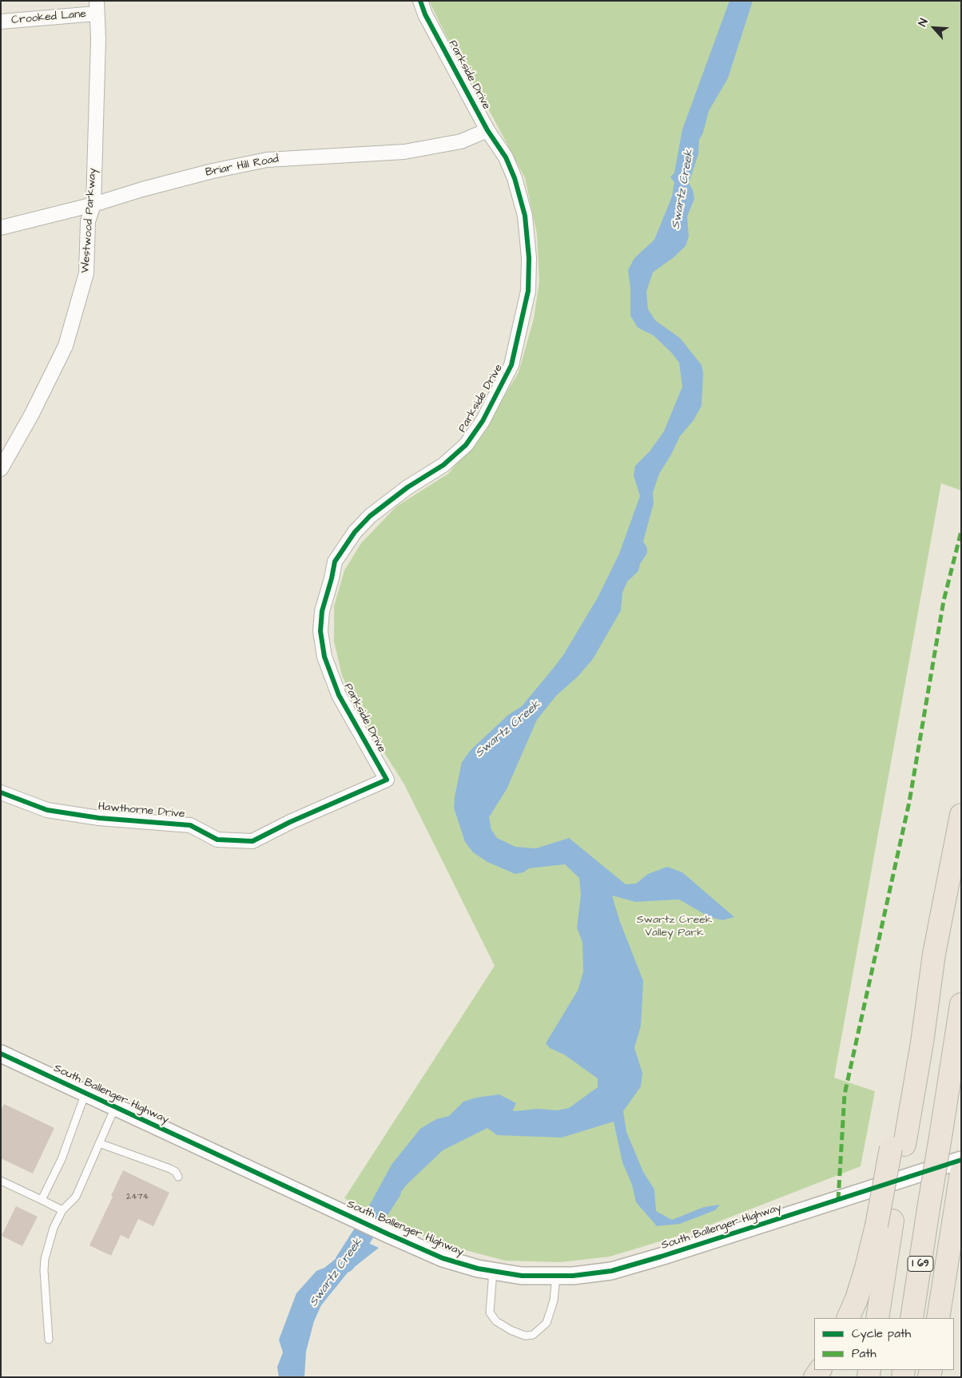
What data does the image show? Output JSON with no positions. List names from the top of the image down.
{
  "streets": {
    "highway": ["I 69"],
    "street": [
      "Crooked Lane",
      "Parkside Drive",
      "Briar Hill Road",
      "Westwood Parkway",
      "Hawthorne Drive",
      "South Ballenger Highway"
    ]
  },
  "crossings": [
    ["Crooked Lane", "Westwood Parkway"],
    ["Parkside Drive", "Briar Hill Road"],
    ["Parkside Drive", "Hawthorne Drive"],
    ["Briar Hill Road", "Westwood Parkway"]
  ],
  "water": ["Swartz Creek"],
  "parks": ["Swartz Creek Valley Park"],
  "house_numbers": ["2474"],
  "legend": ["Cycle path", "Path"],
  "north": "top left"
}
